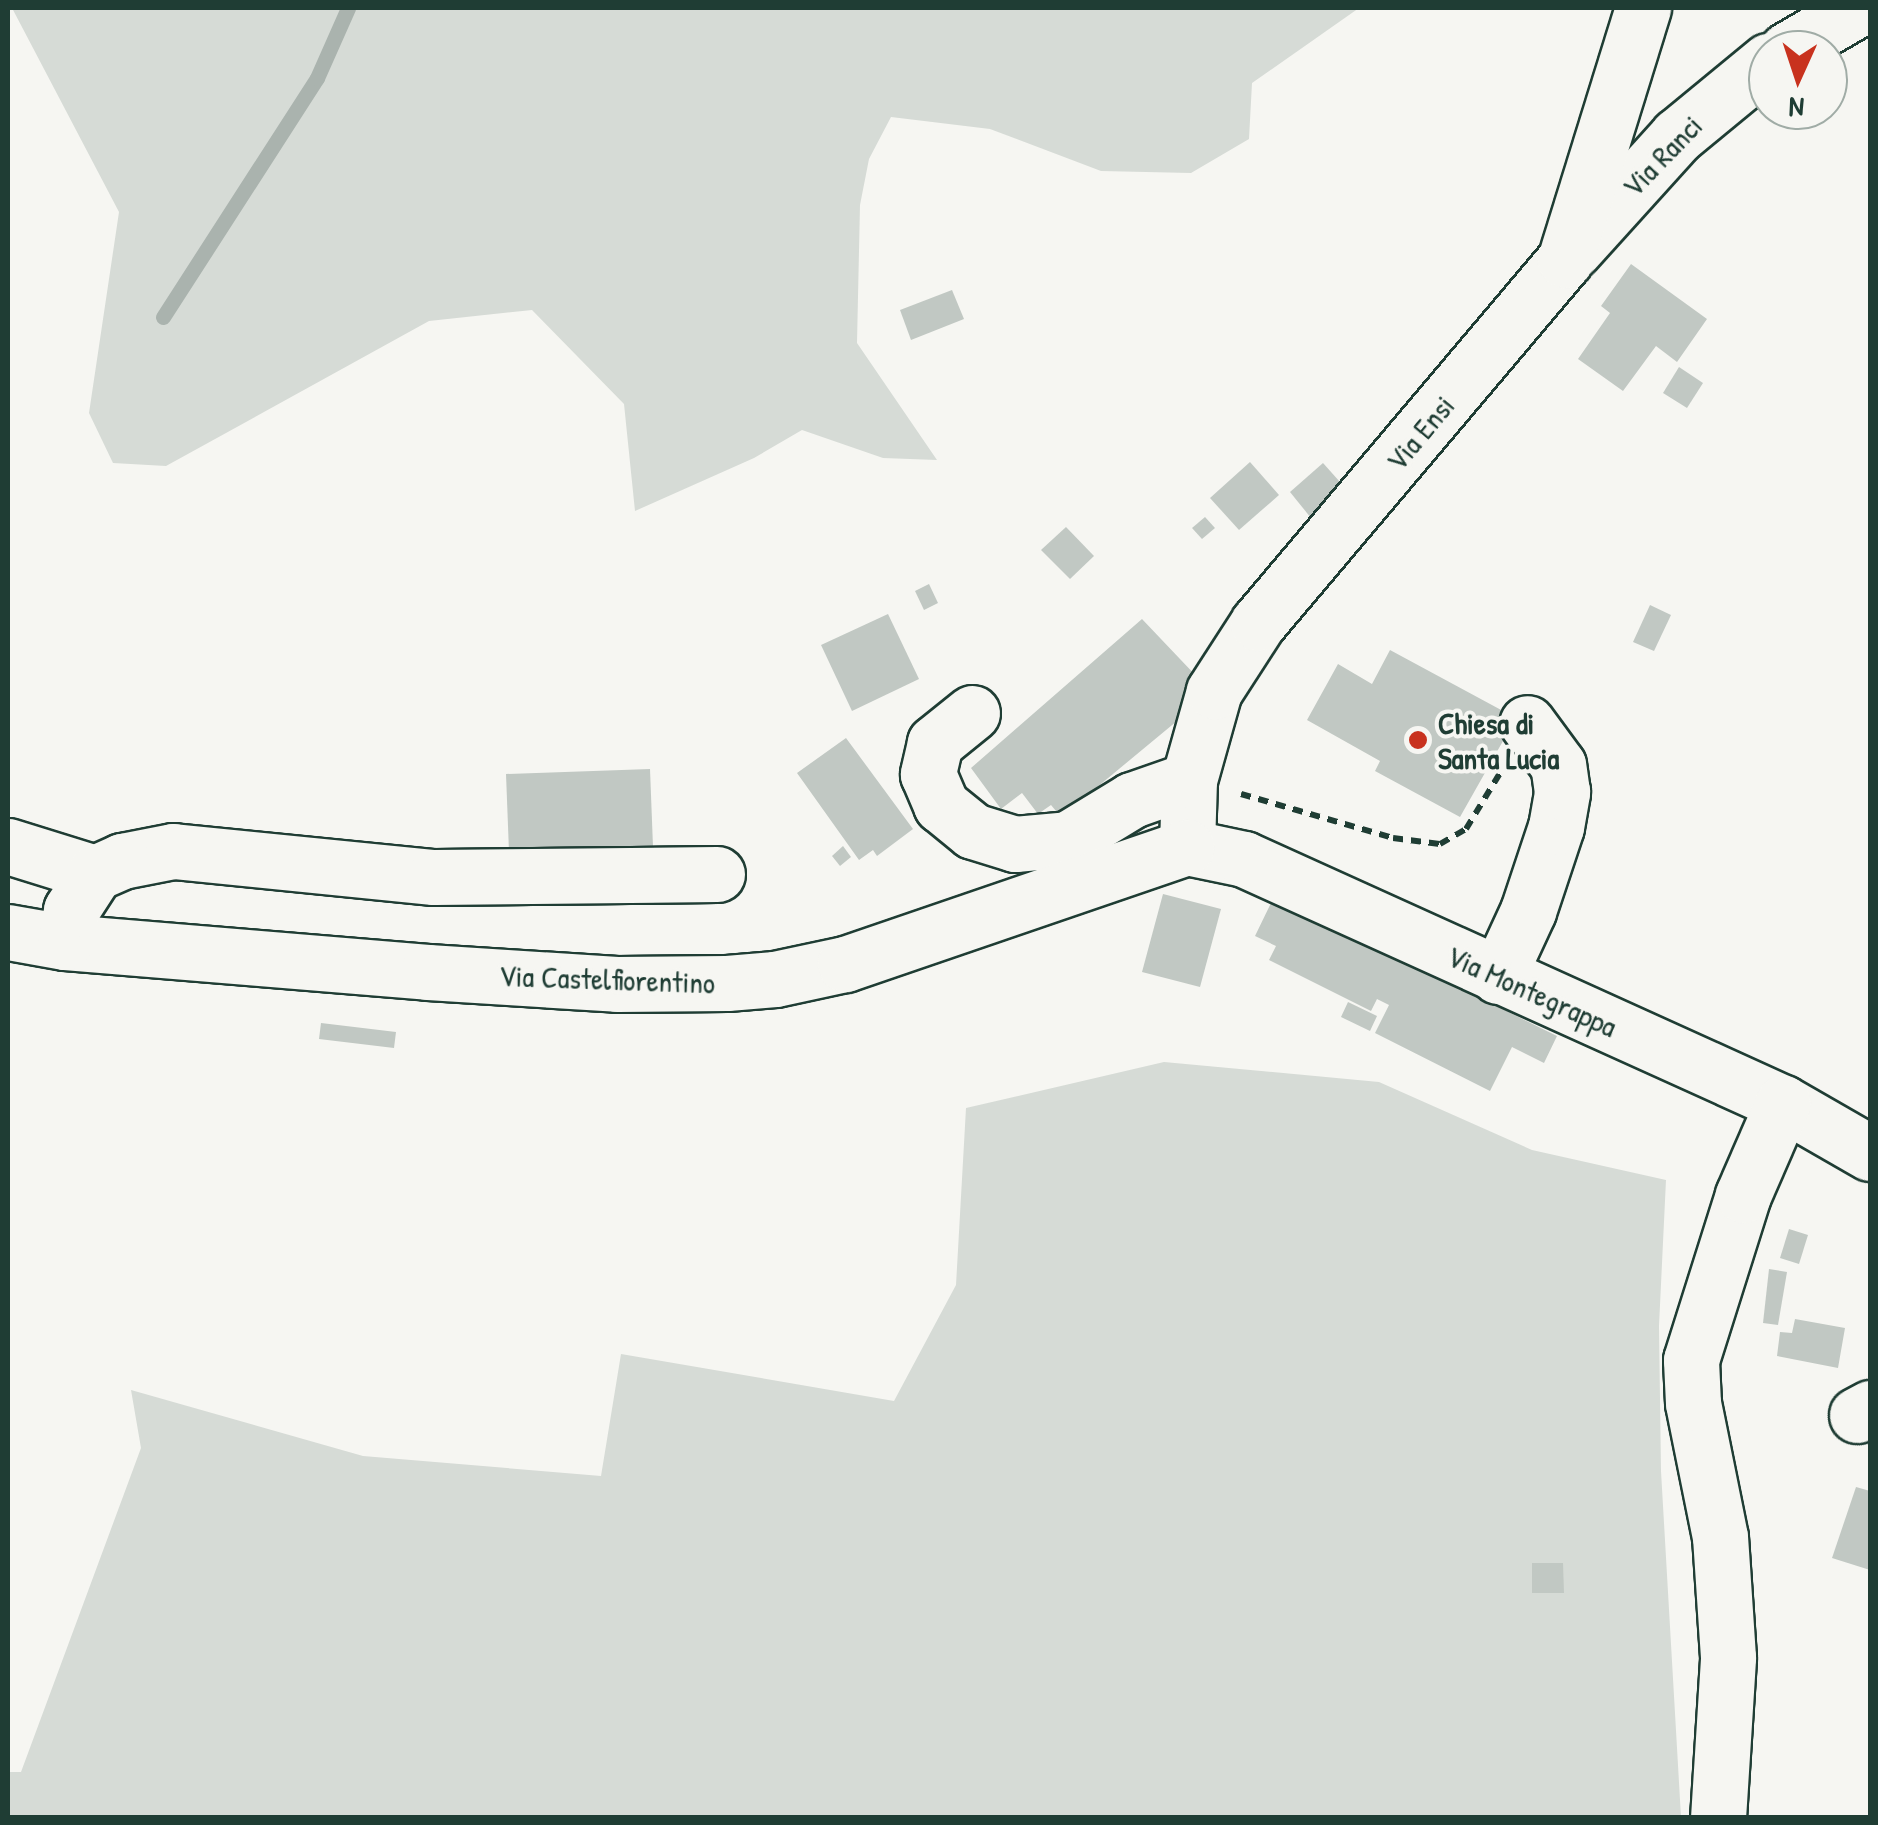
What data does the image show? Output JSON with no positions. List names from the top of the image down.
{
  "streets": {
    "street": [
      "Via Ranci",
      "Via Ensi",
      "Via Castelfiorentino",
      "Via Montegrappa"
    ]
  },
  "crossings": [
    ["Via Ranci", "Via Ensi"],
    ["Via Ensi", "Via Castelfiorentino"],
    ["Via Ensi", "Via Montegrappa"],
    ["Via Castelfiorentino", "Via Montegrappa"]
  ],
  "places": ["Chiesa di Santa Lucia"],
  "north": "bottom"
}
